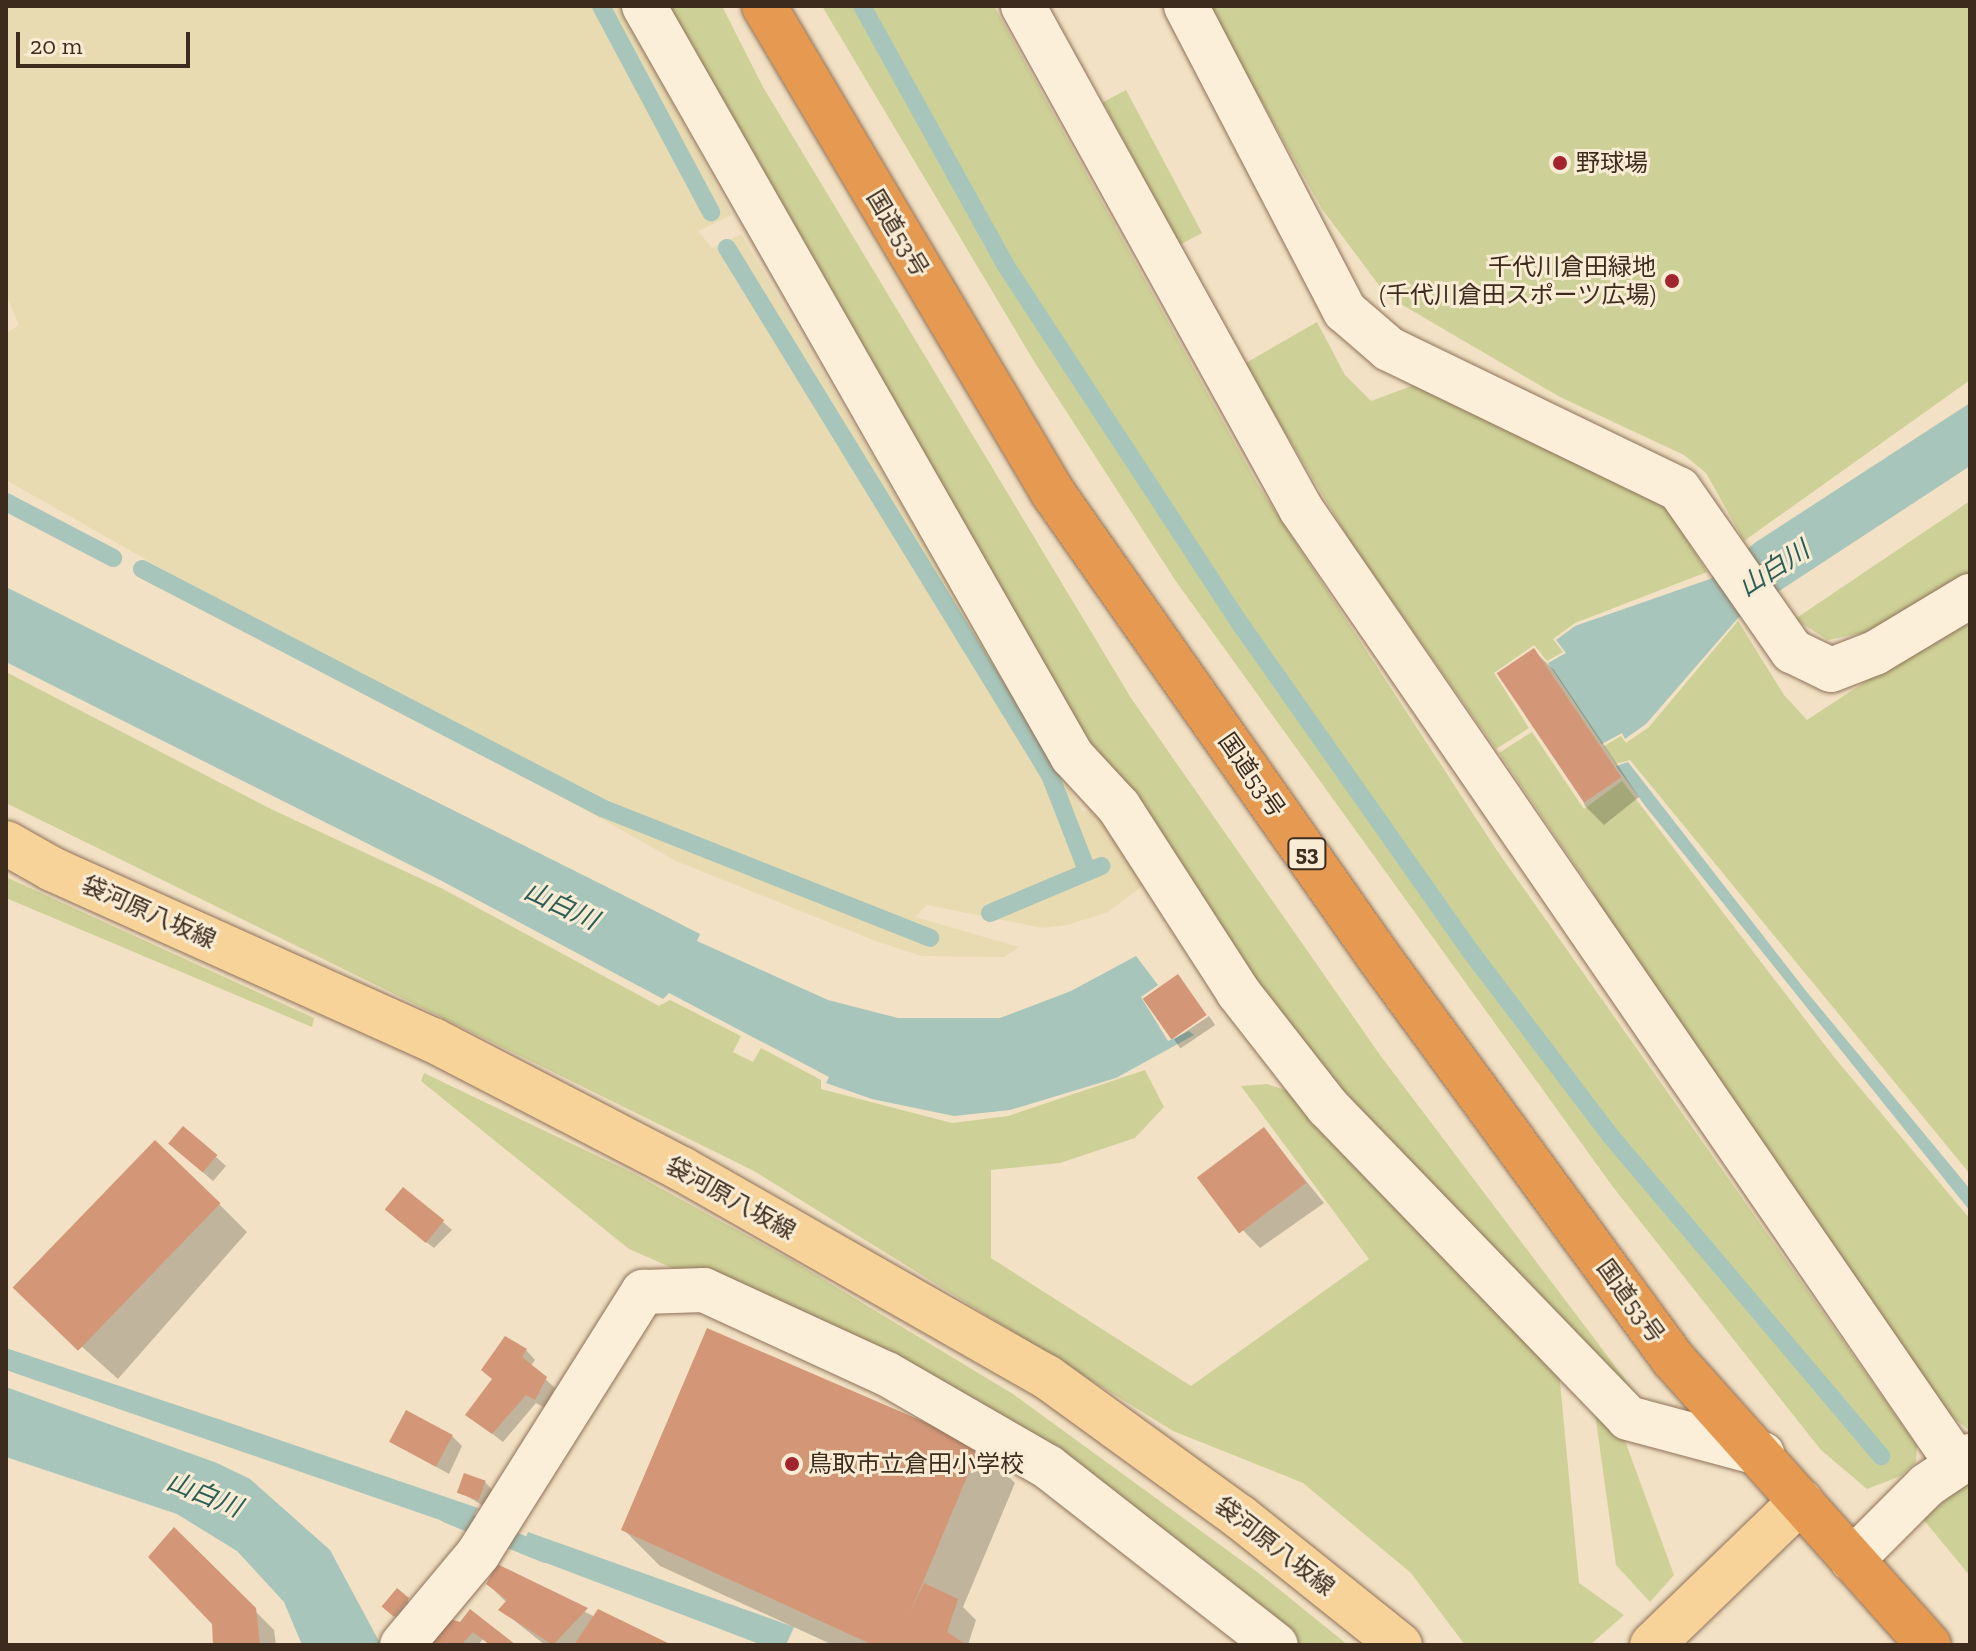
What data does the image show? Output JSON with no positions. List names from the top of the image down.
{
  "streets": {
    "highway": ["国道53号", "53"],
    "main road": ["袋河原八坂線"]
  },
  "water": ["山白川"],
  "places": ["野球場", "千代川倉田緑地 (千代川倉田スポーツ広場)", "鳥取市立倉田小学校"],
  "scale_bar": "20 m"
}
